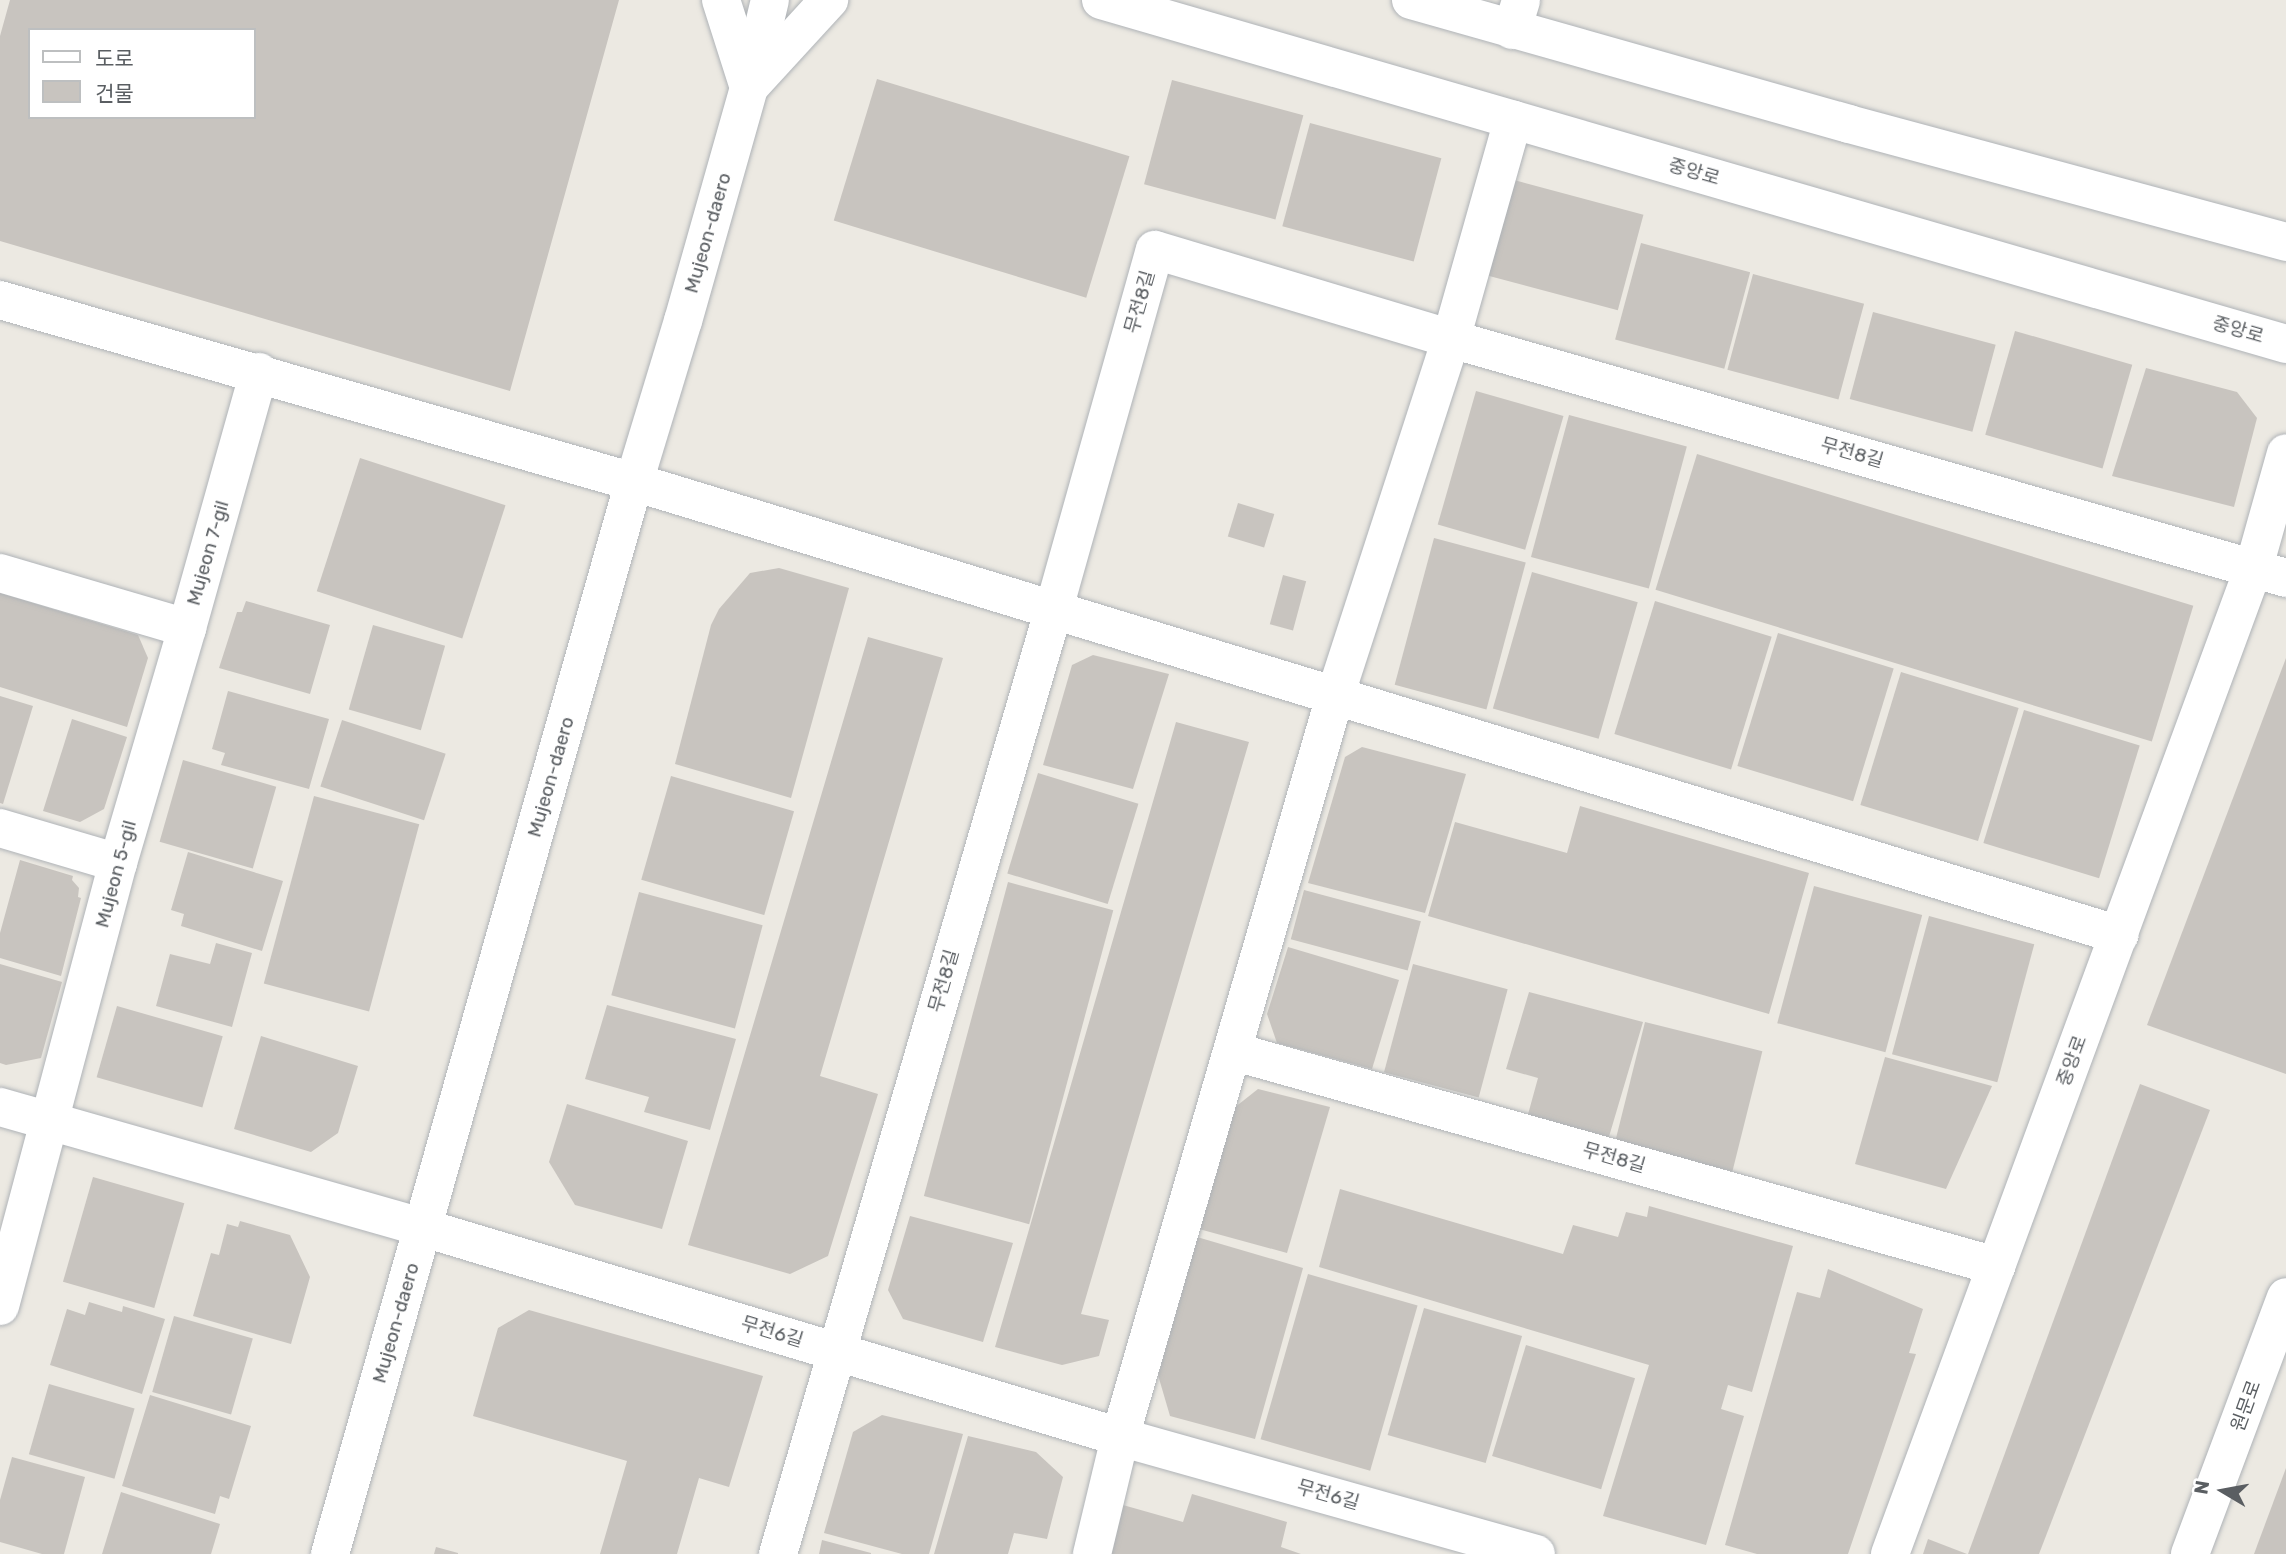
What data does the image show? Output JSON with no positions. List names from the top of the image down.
{
  "streets": {
    "street": [
      "중앙로",
      "Mujeon-daero",
      "무전8길",
      "Mujeon 7-gil",
      "Mujeon 5-gil",
      "무전6길",
      "원문로"
    ]
  },
  "crossings": [
    ["중앙로", "무전8길"],
    ["Mujeon-daero", "무전6길"],
    ["무전8길", "무전6길"],
    ["Mujeon 7-gil", "Mujeon 5-gil"]
  ],
  "legend": ["도로", "건물"],
  "north": "left"
}
